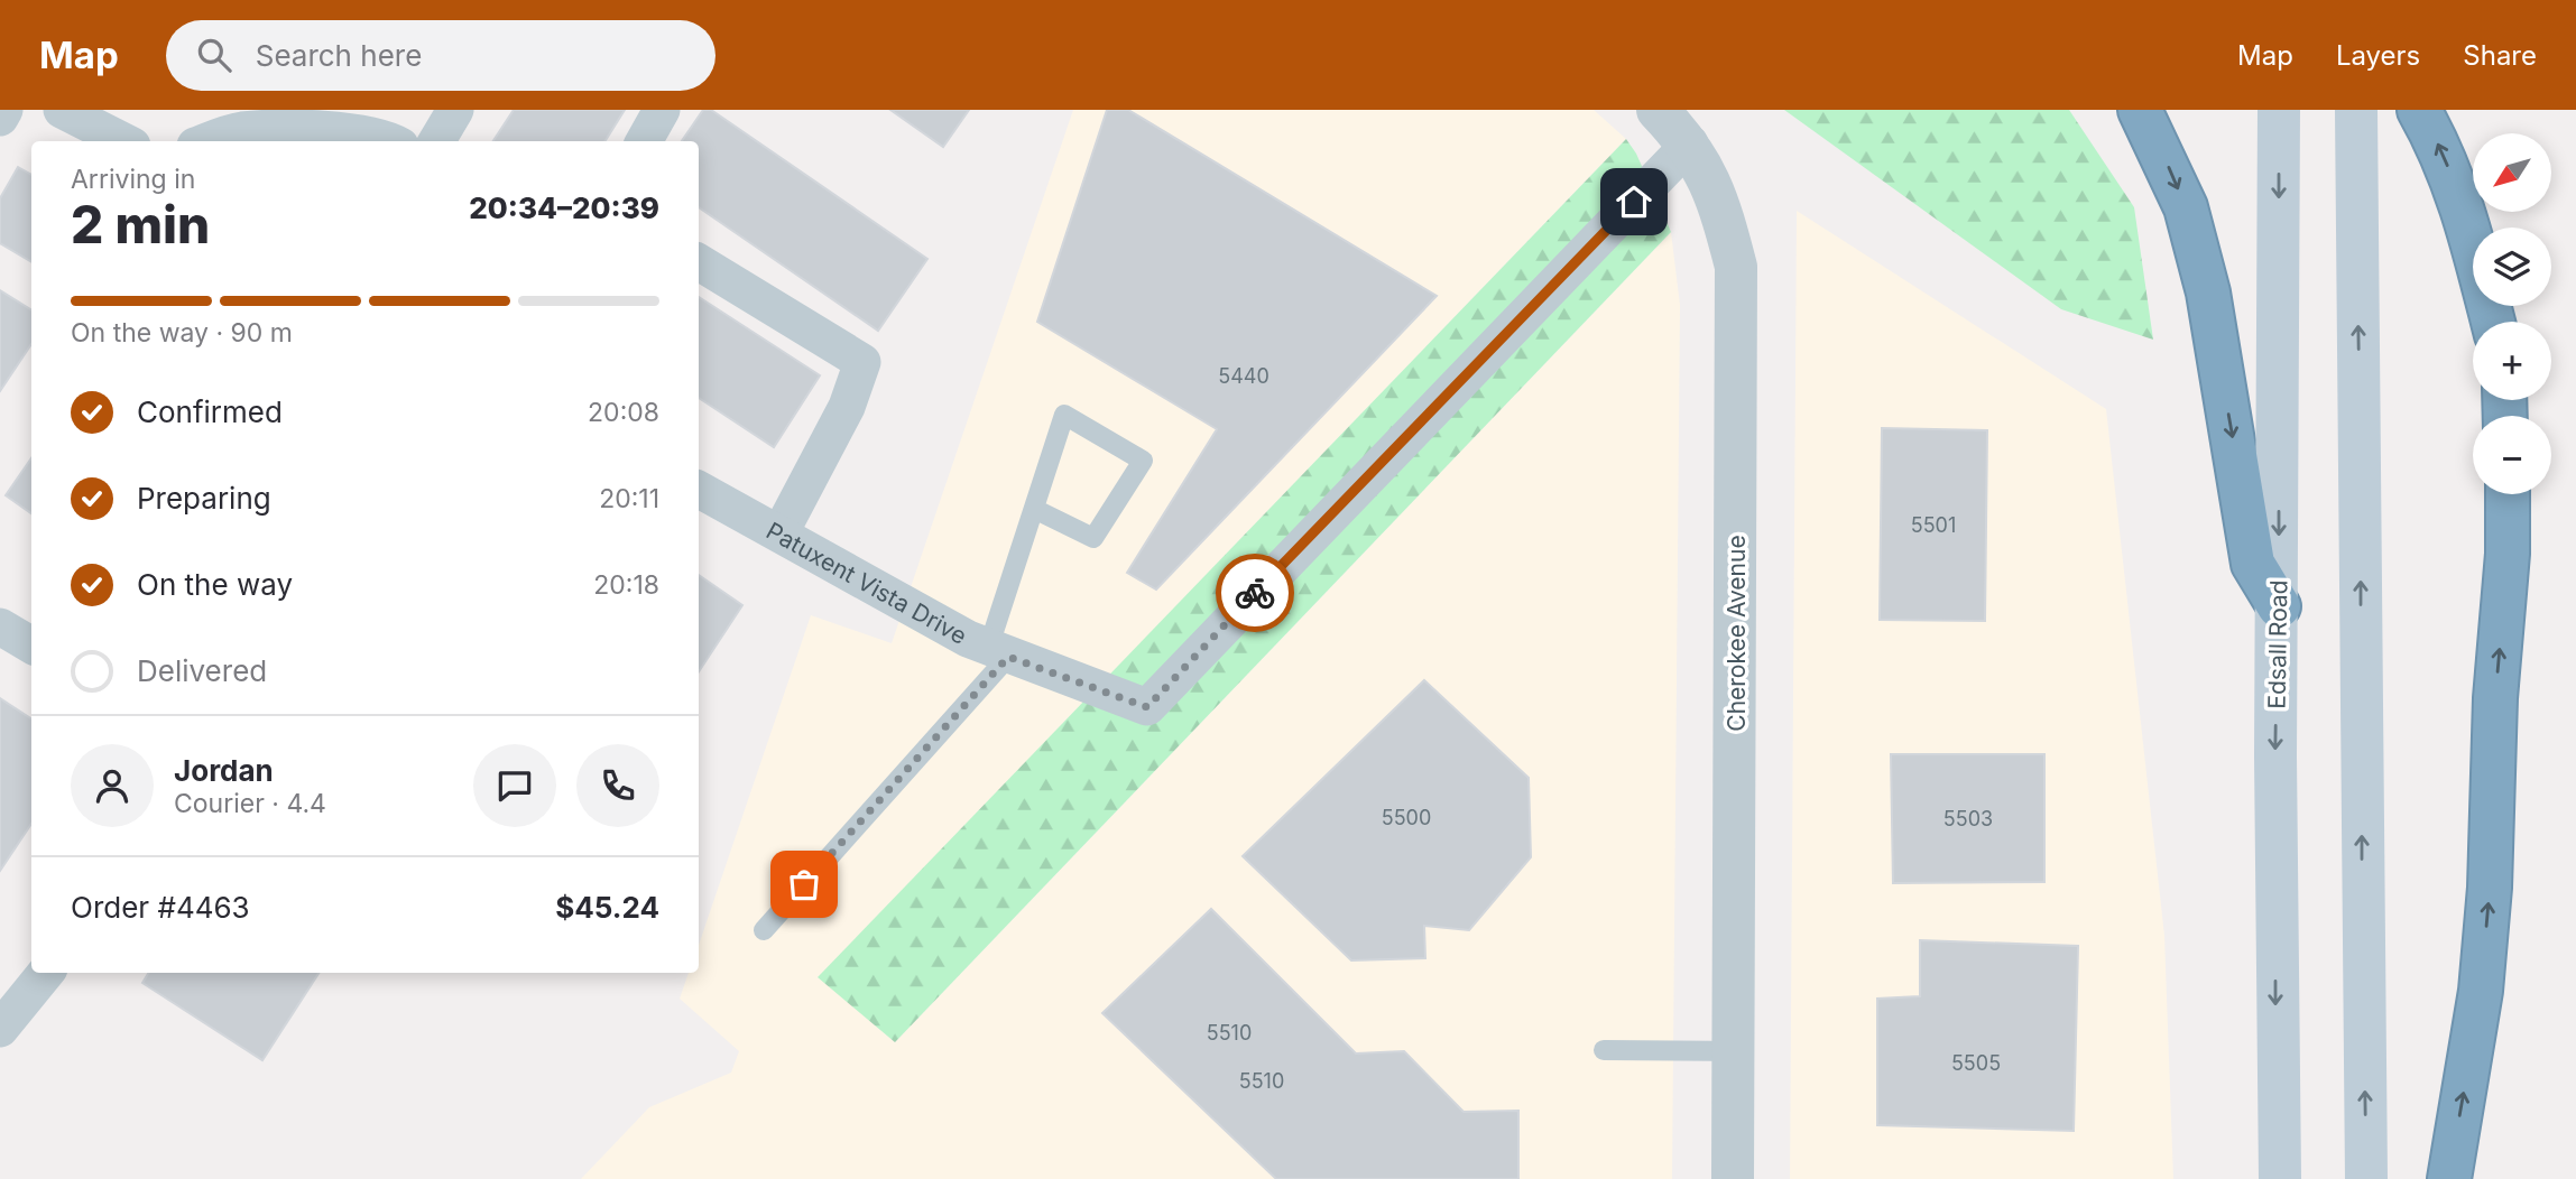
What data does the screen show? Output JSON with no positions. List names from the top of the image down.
{
  "streets": {
    "main road": ["Edsall Road"],
    "street": ["Patuxent Vista Drive", "Cherokee Avenue"]
  },
  "crossings": [
    ["Patuxent Vista Drive", "Cherokee Avenue"]
  ],
  "house_numbers": [
    "5440",
    "5501",
    "5500",
    "5503",
    "5510",
    "5505",
    "5510"
  ],
  "north": "bottom left",
  "page": {
    "header": "Map",
    "search": "Search here",
    "nav": ["Map", "Layers", "Share"],
    "map_buttons": ["+", "−"],
    "heading": ["2 min", "Arriving in", "20:34–20:39"],
    "panel": [
      "Jordan",
      "Courier · 4.4",
      "Order #4463",
      "$45.24"
    ],
    "bar": "On the way · 90 m",
    "list": [
      ["Confirmed", "20:08"],
      ["Preparing", "20:11"],
      ["On the way", "20:18"],
      "Delivered"
    ]
  }
}
